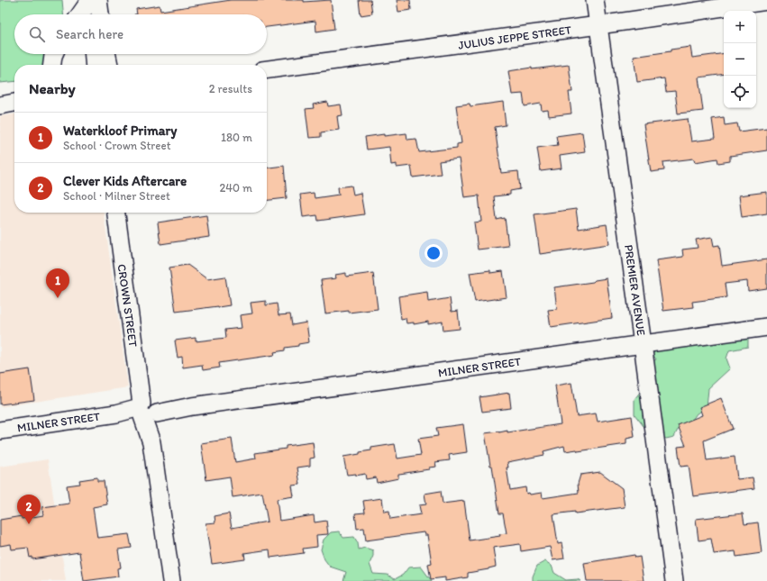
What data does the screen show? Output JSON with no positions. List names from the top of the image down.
{
  "streets": {
    "street": [
      "JULIUS JEPPE STREET",
      "PREMIER AVENUE",
      "CROWN STREET",
      "MILNER STREET"
    ]
  },
  "crossings": [
    ["JULIUS JEPPE STREET", "PREMIER AVENUE"],
    ["PREMIER AVENUE", "MILNER STREET"],
    ["CROWN STREET", "MILNER STREET"]
  ],
  "page": {
    "map_buttons": ["+", "−"],
    "search": "Search here",
    "heading": ["Nearby", "2 results"],
    "list": [
      {
        "mark": "1",
        "name": "Waterkloof Primary",
        "note": "School · Crown Street",
        "value": "180 m"
      },
      {
        "mark": "2",
        "name": "Clever Kids Aftercare",
        "note": "School · Milner Street",
        "value": "240 m"
      }
    ],
    "pins": ["1", "2"]
  }
}
